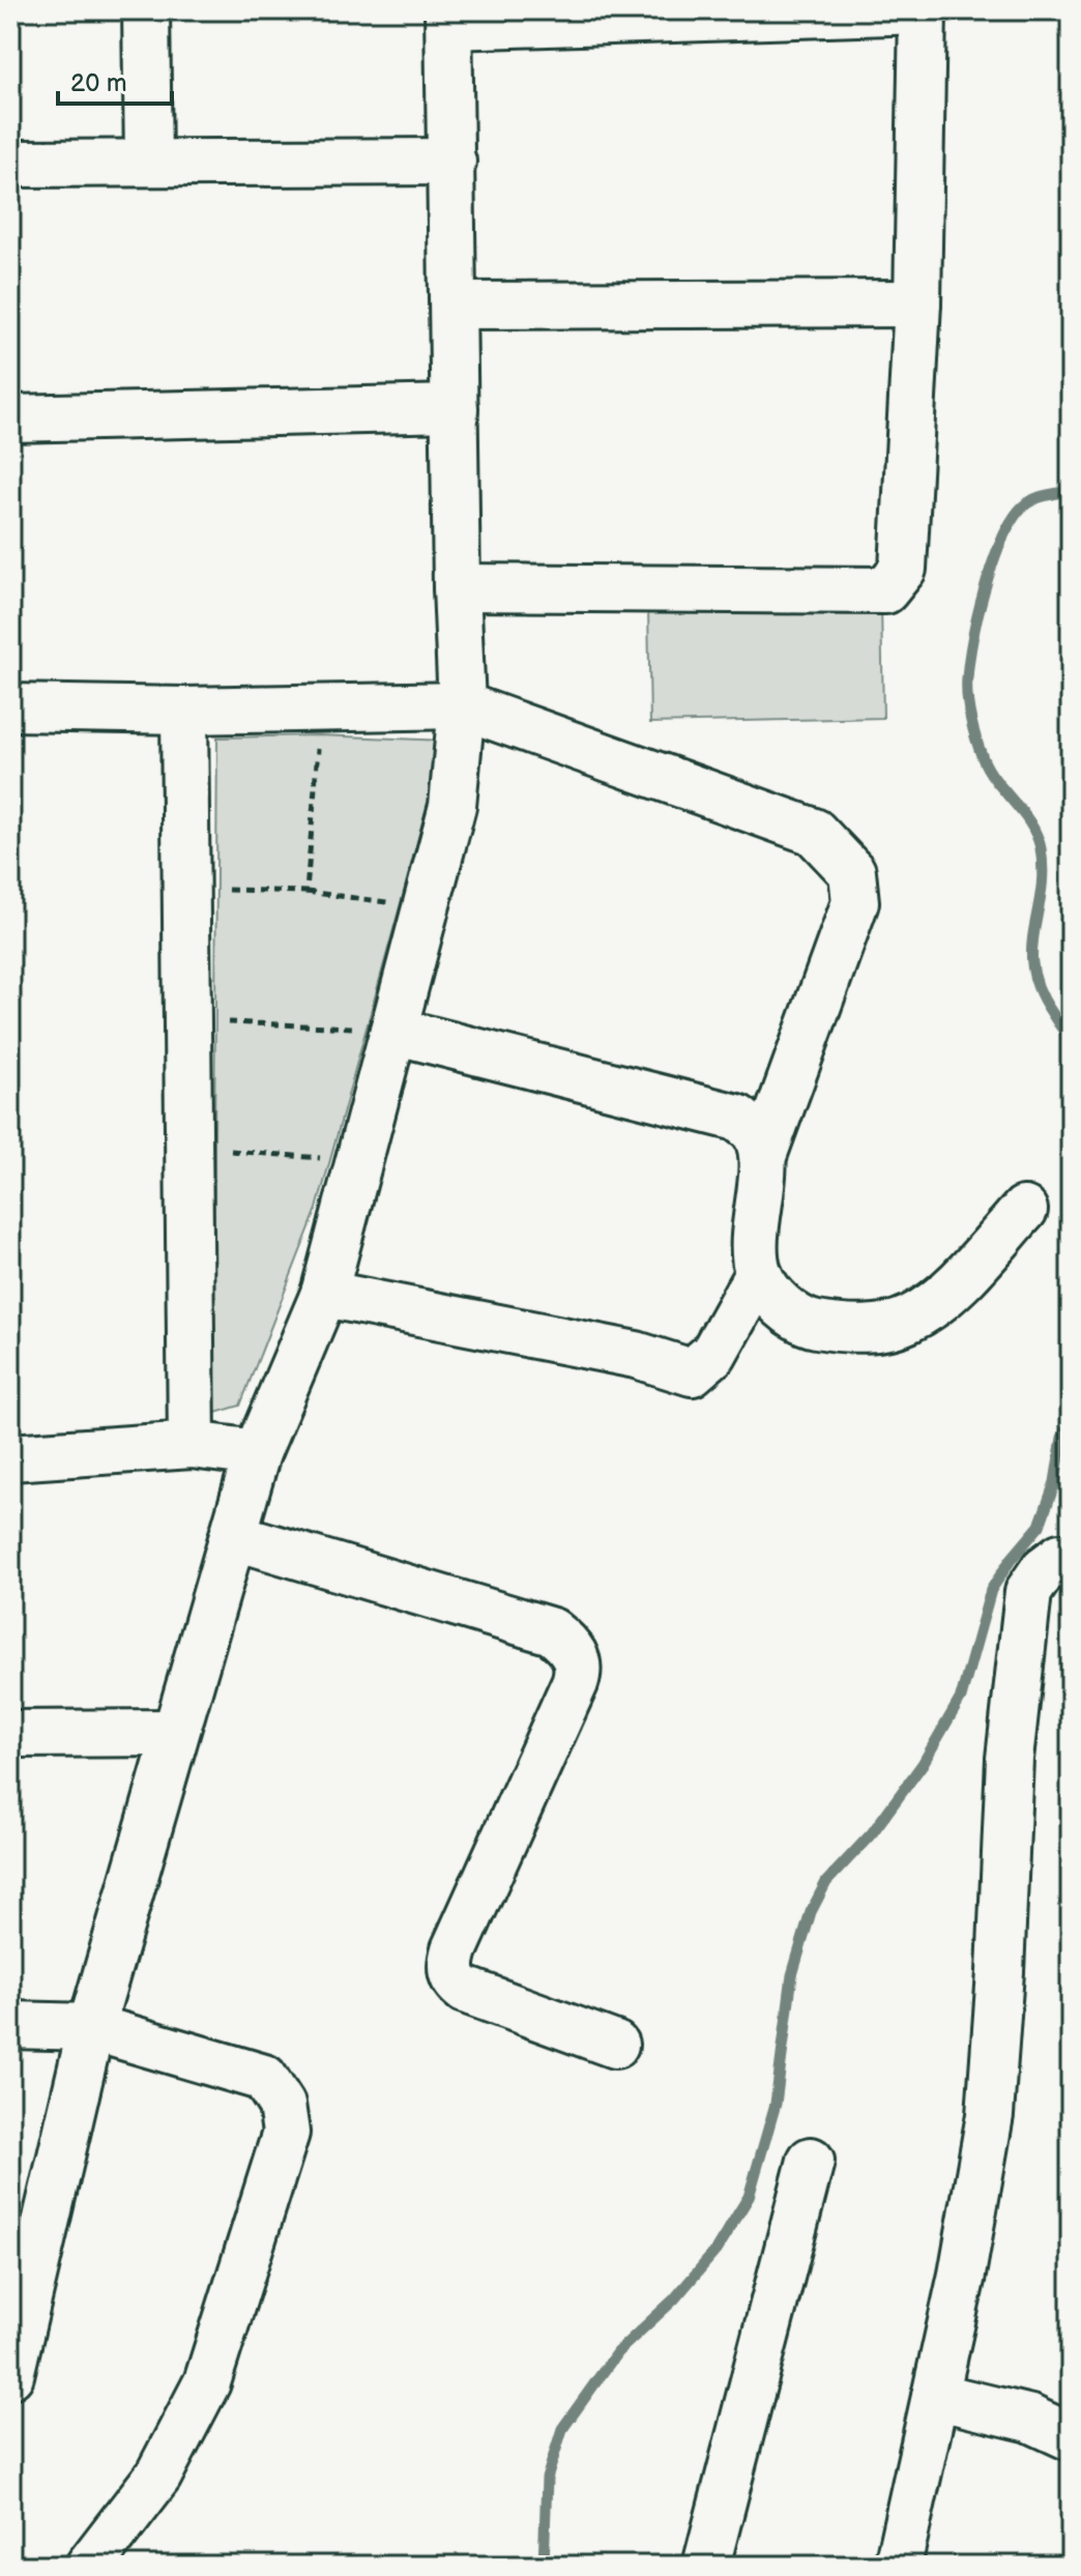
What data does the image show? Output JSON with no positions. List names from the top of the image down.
{
  "scale_bar": "20 m"
}
